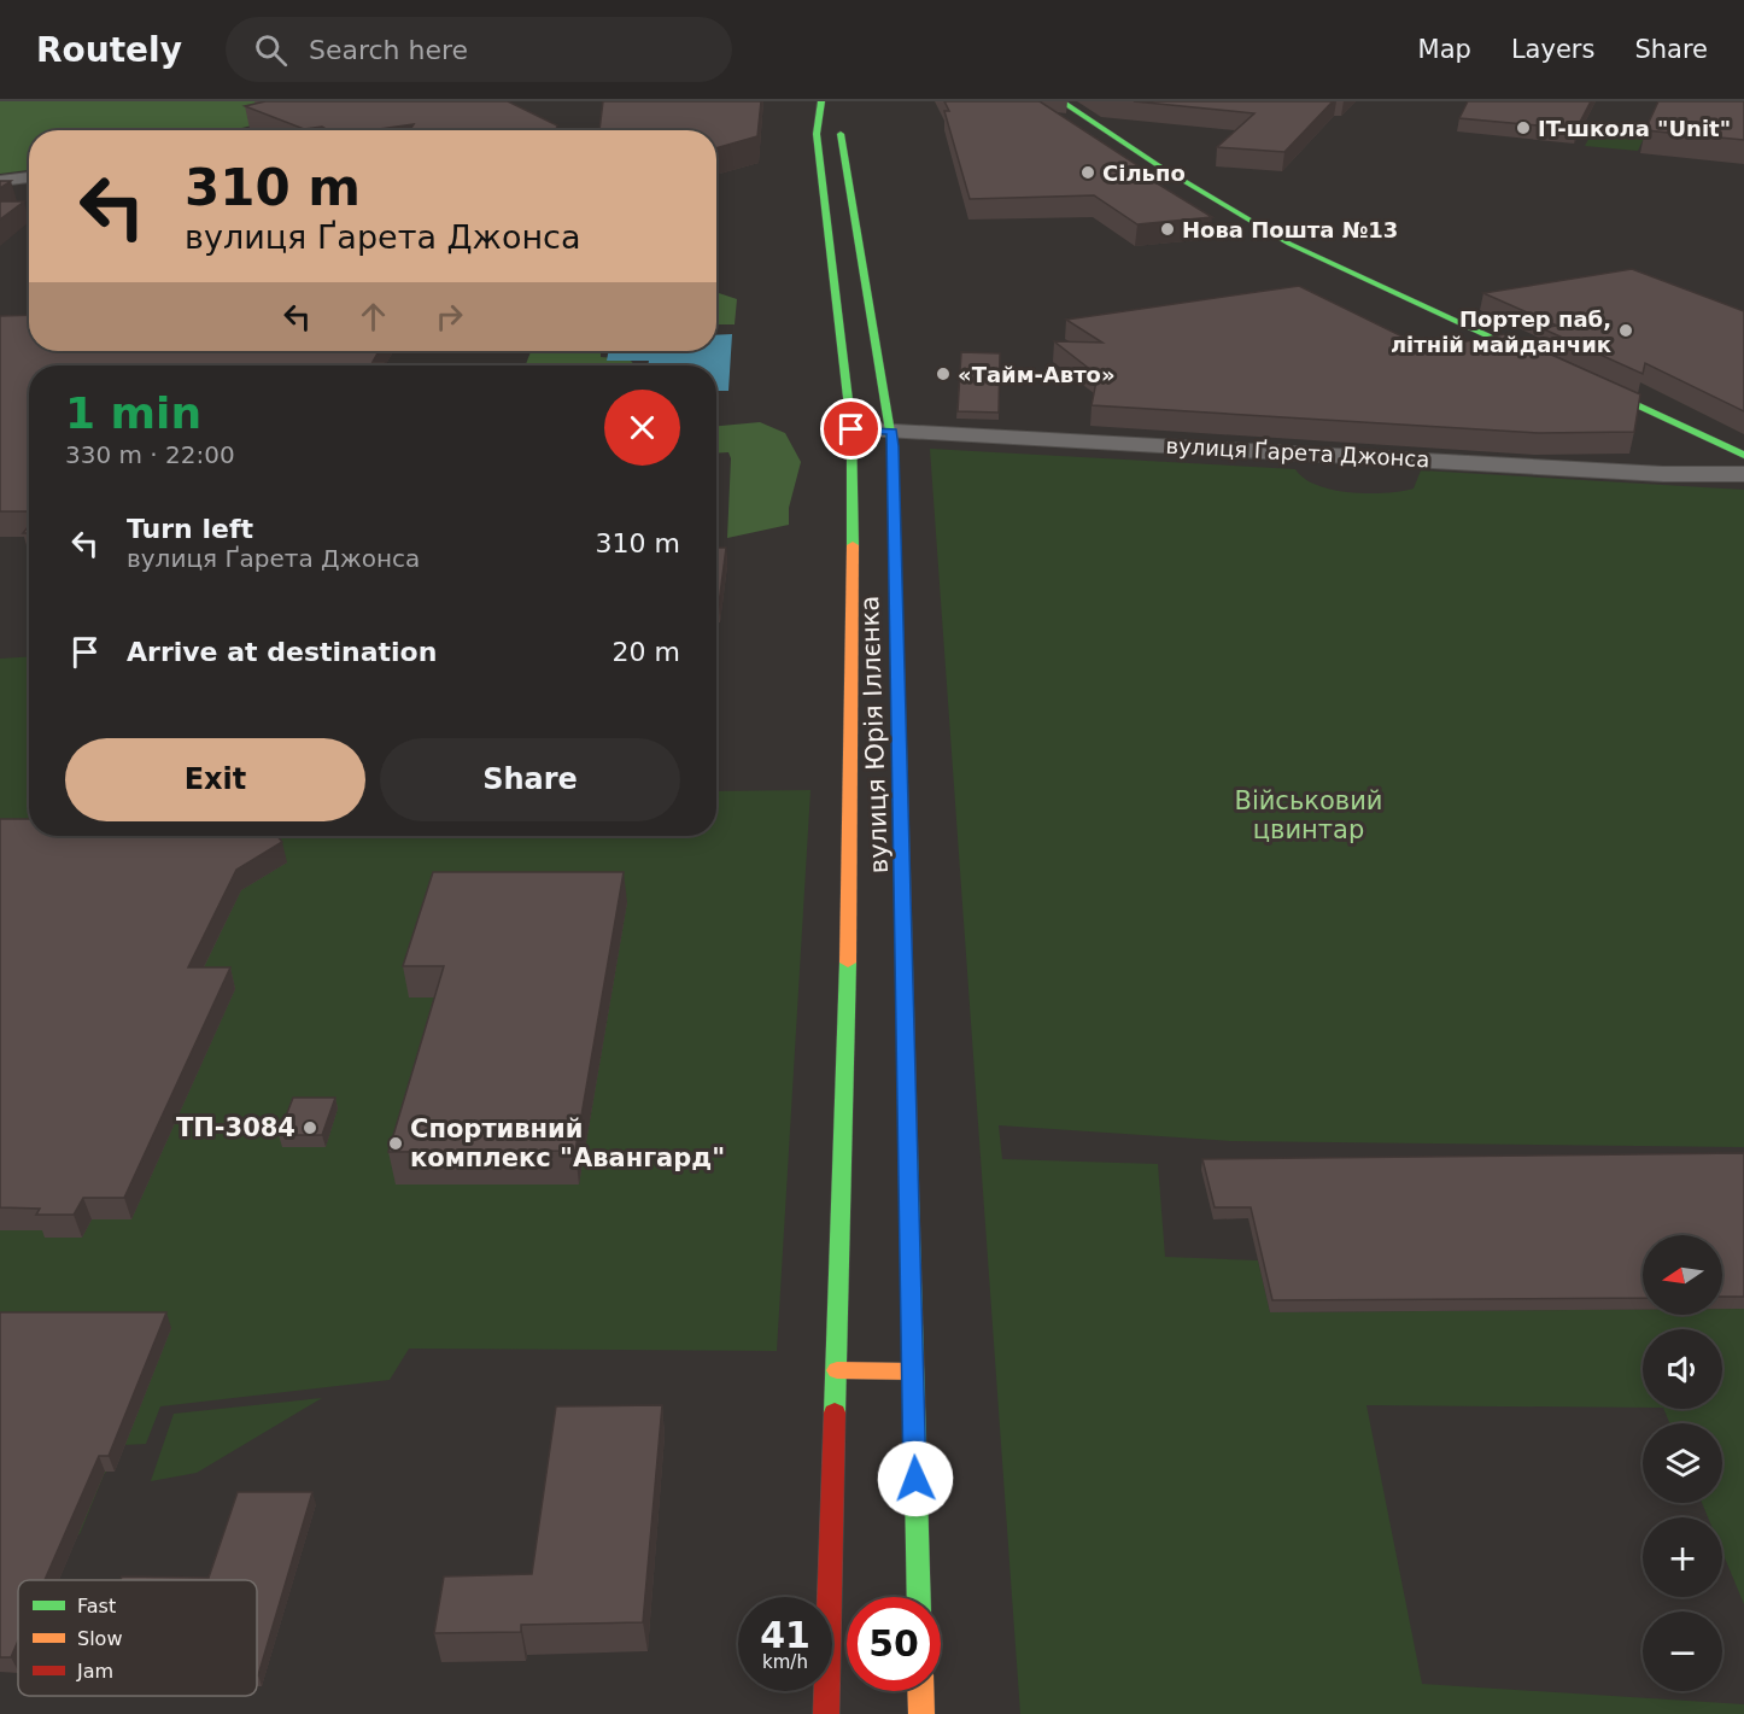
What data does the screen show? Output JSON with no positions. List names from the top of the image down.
{
  "streets": {
    "main road": ["вулиця Юрія Іллєнка"],
    "street": ["вулиця Ґарета Джонса"]
  },
  "crossings": [
    ["вулиця Ґарета Джонса", "вулиця Юрія Іллєнка"]
  ],
  "parks": ["Військовий цвинтар"],
  "places": [
    "IT-школа \"Unit\"",
    "Сільпо",
    "Нова Пошта №13",
    "Портер паб, літній майданчик",
    "«Тайм-Авто»",
    "ТП-3084",
    "Спортивний комплекс \"Авангард\""
  ],
  "legend": ["Fast", "Slow", "Jam"],
  "north": "left",
  "page": {
    "header": "Routely",
    "search": "Search here",
    "nav": ["Map", "Layers", "Share"],
    "turn": ["310 m", "вулиця Ґарета Джонса"],
    "heading": ["1 min", "330 m · 22:00"],
    "list": [
      {
        "name": "Turn left",
        "note": "вулиця Ґарета Джонса",
        "value": "310 m"
      },
      {
        "name": "Arrive at destination",
        "value": "20 m"
      }
    ],
    "buttons": ["Exit", "Share"],
    "map_buttons": ["+", "−"],
    "speed": "41 km/h",
    "limit": "50"
  }
}
